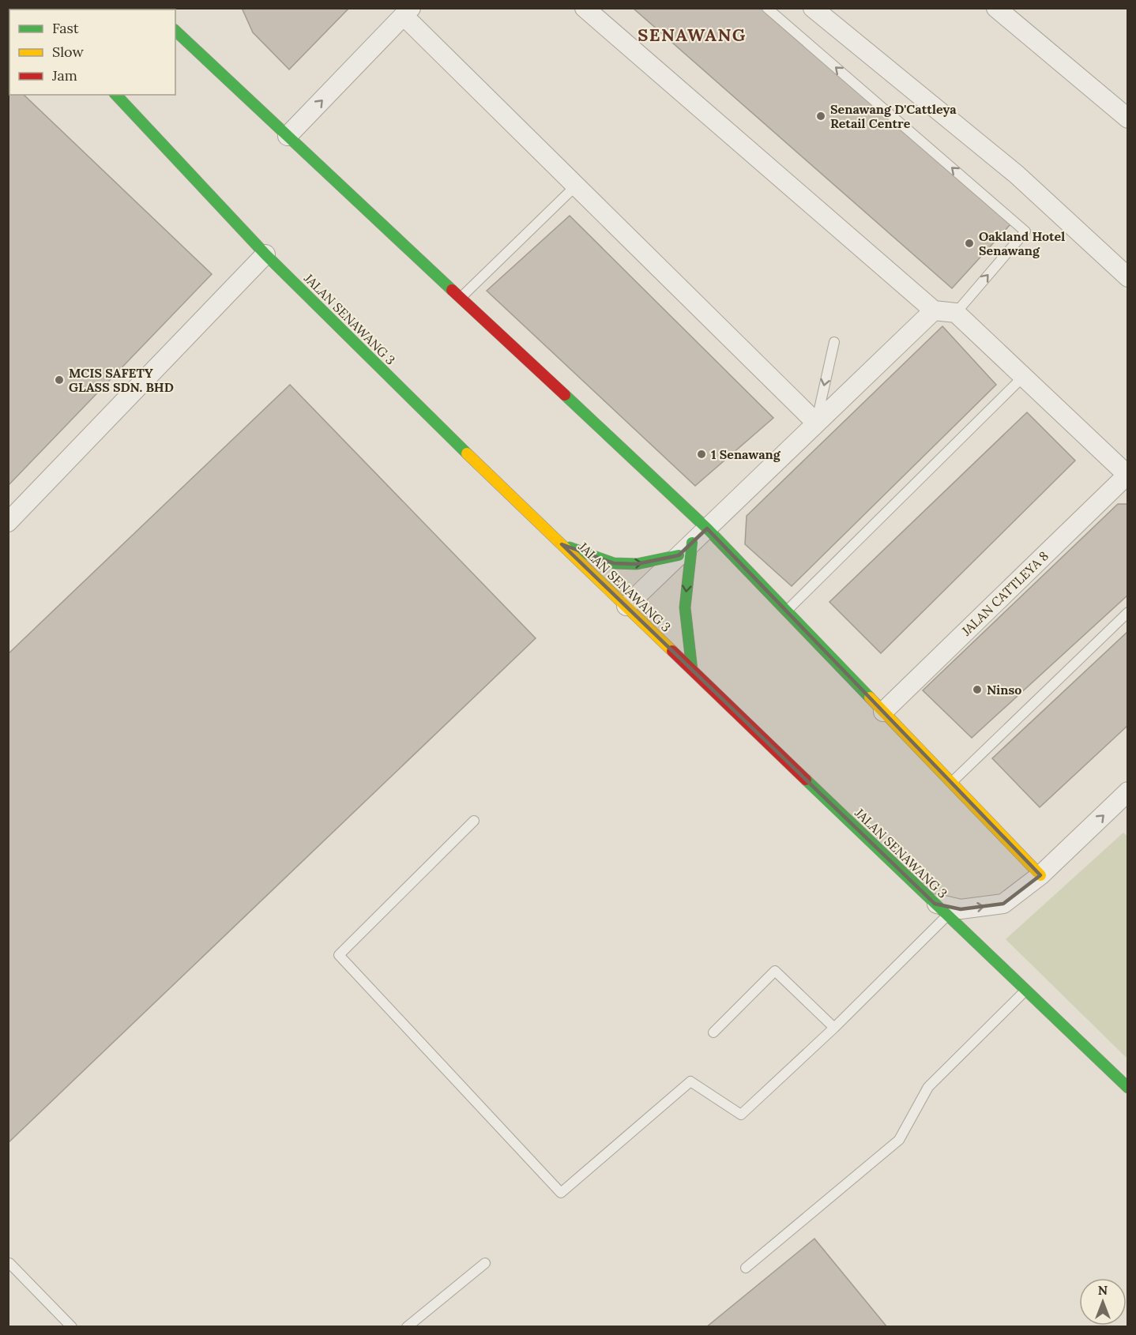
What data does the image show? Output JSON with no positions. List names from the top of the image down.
{
  "streets": {
    "street": ["JALAN SENAWANG 3", "JALAN CATTLEYA 8"]
  },
  "districts": ["SENAWANG"],
  "places": [
    "Senawang D'Cattleya Retail Centre",
    "Oakland Hotel Senawang",
    "MCIS SAFETY GLASS SDN. BHD",
    "1 Senawang",
    "Ninso"
  ],
  "legend": ["Fast", "Slow", "Jam"],
  "north": "top"
}
